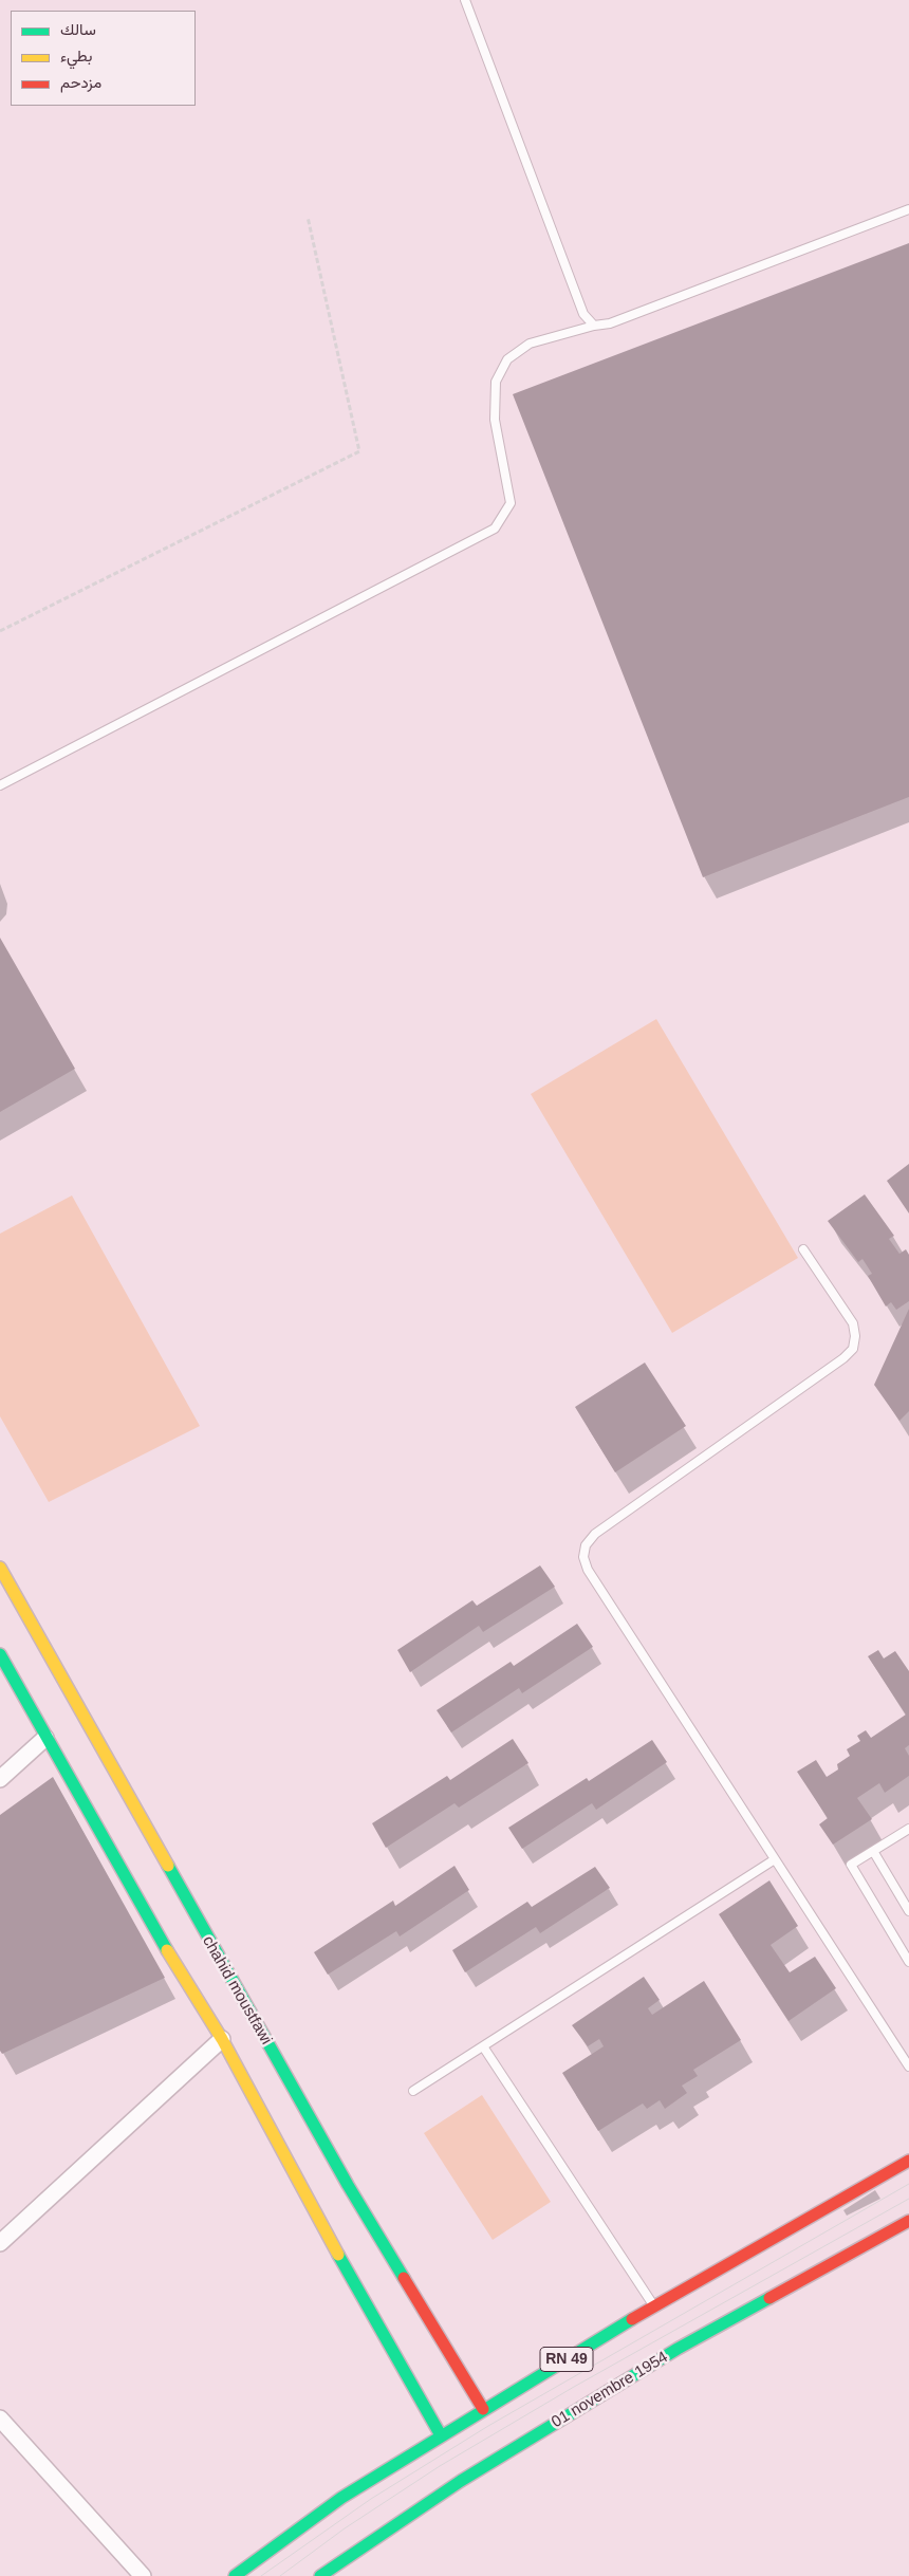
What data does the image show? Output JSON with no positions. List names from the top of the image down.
{
  "streets": {
    "main road": ["chahid moustfawi", "RN 49", "01 novembre 1954"]
  },
  "crossings": [
    ["chahid moustfawi", "RN 49"]
  ],
  "legend": ["سالك", "بطيء", "مزدحم"]
}
